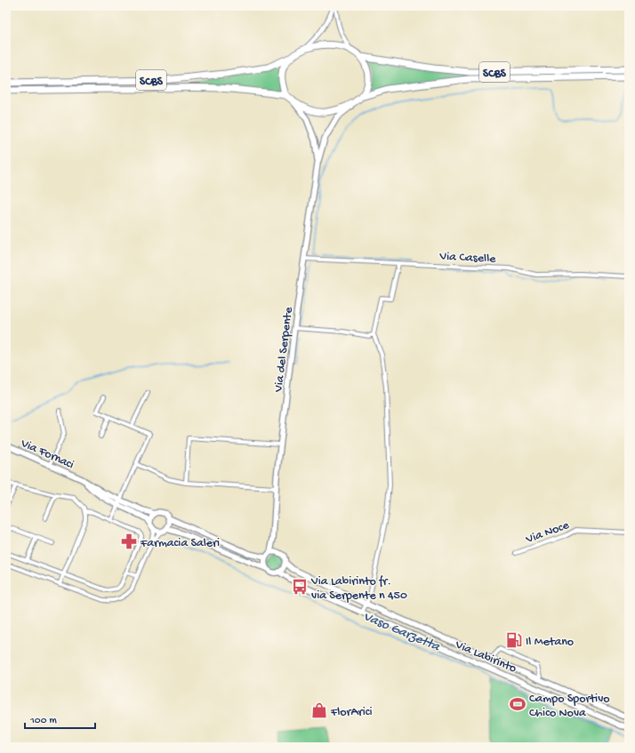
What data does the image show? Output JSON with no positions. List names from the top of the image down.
{
  "streets": {
    "main road": ["SCBS"],
    "street": [
      "Via Caselle",
      "Via del Serpente",
      "Via Fornaci",
      "Via Noce",
      "Via Labirinto"
    ]
  },
  "crossings": [
    ["SCBS", "Via del Serpente"],
    ["Via Caselle", "Via del Serpente"],
    ["Via del Serpente", "Via Fornaci"],
    ["Via del Serpente", "Via Labirinto"],
    ["Via Fornaci", "Via Labirinto"]
  ],
  "water": ["Vaso Garzetta"],
  "places": {
    "pharmacy": ["Farmacia Saleri"],
    "bus stop": ["Via Labirinto fr. via Serpente n 450"],
    "fuel station": ["Il Metano"],
    "sports": ["Campo Sportivo Chico Nova"],
    "shop": ["FlorArici"]
  },
  "scale_bar": "100 m"
}
